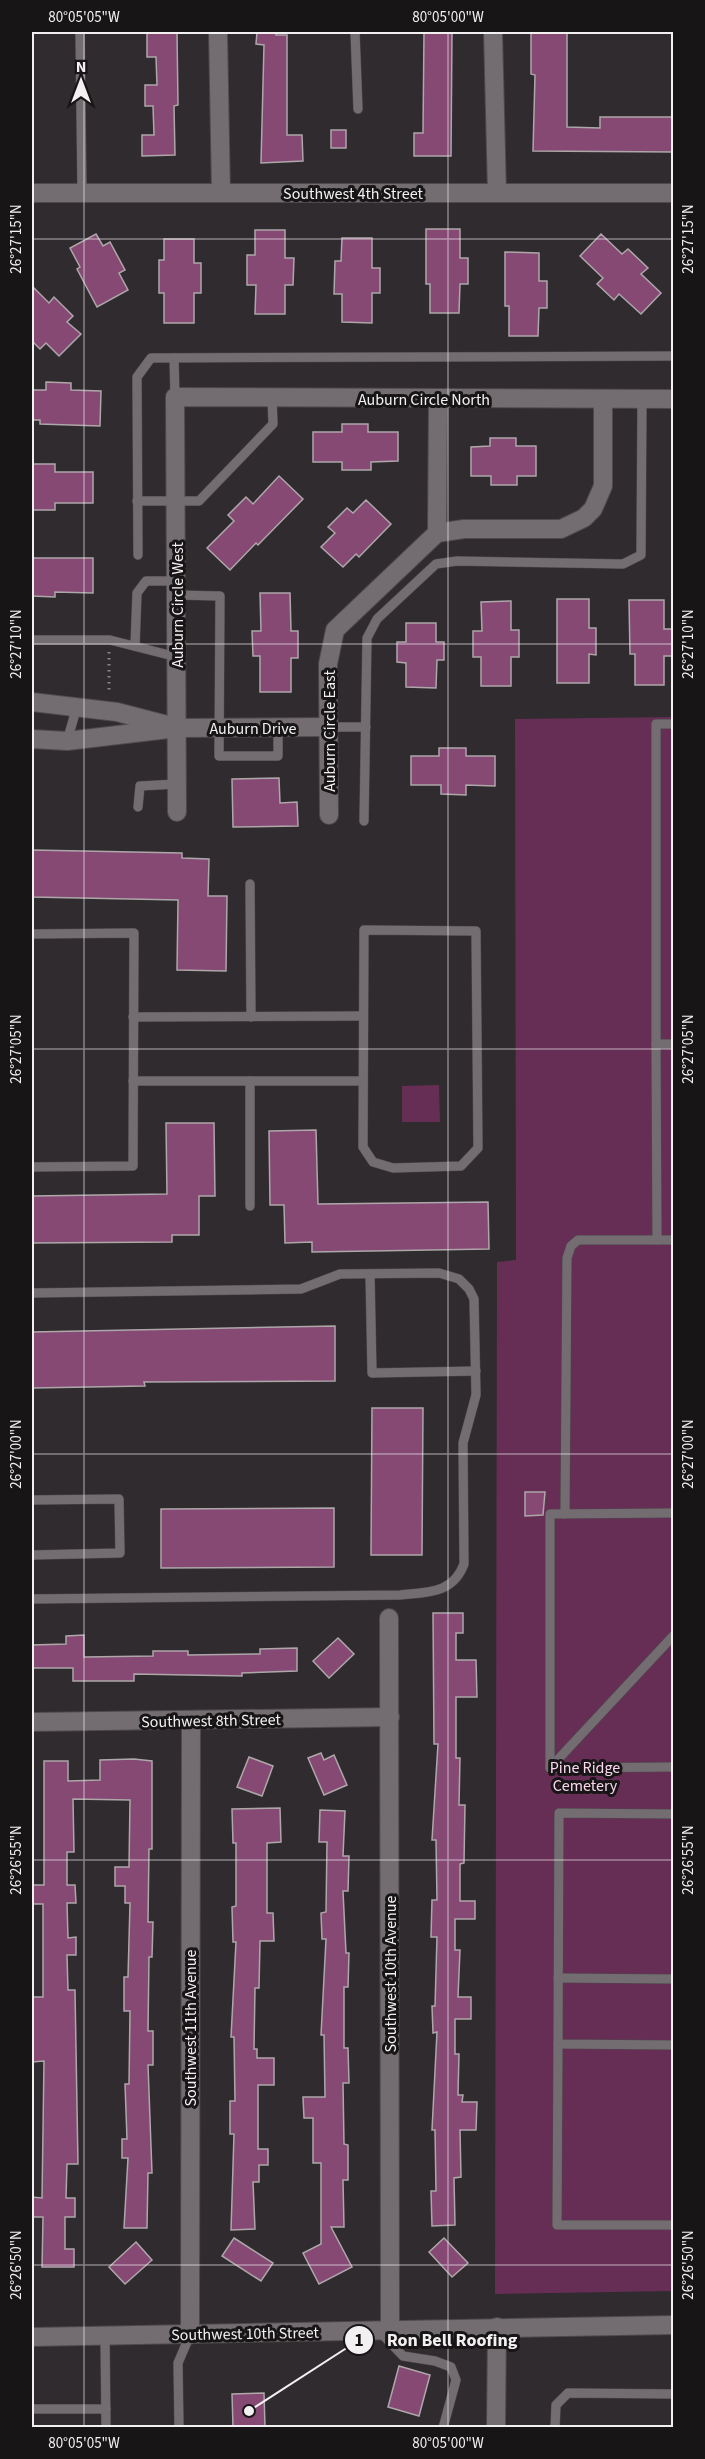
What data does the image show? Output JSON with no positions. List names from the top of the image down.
{
  "streets": {
    "street": [
      "Southwest 4th Street",
      "Auburn Circle North",
      "Auburn Circle West",
      "Auburn Drive",
      "Auburn Circle East",
      "Southwest 8th Street",
      "Southwest 10th Avenue",
      "Southwest 11th Avenue",
      "Southwest 10th Street"
    ]
  },
  "crossings": [
    ["Auburn Circle North", "Auburn Circle West"],
    ["Auburn Circle West", "Auburn Drive"],
    ["Auburn Drive", "Auburn Circle East"],
    ["Southwest 8th Street", "Southwest 10th Avenue"],
    ["Southwest 8th Street", "Southwest 11th Avenue"],
    ["Southwest 10th Avenue", "Southwest 10th Street"],
    ["Southwest 11th Avenue", "Southwest 10th Street"]
  ],
  "parks": ["Pine Ridge Cemetery"],
  "places": ["Ron Bell Roofing"],
  "north": "top",
  "coordinates": [
    "80°05'05\"W",
    "80°05'00\"W",
    "26°27'15\"N",
    "26°27'10\"N",
    "26°27'05\"N",
    "26°27'00\"N",
    "26°26'55\"N",
    "26°26'50\"N"
  ]
}
